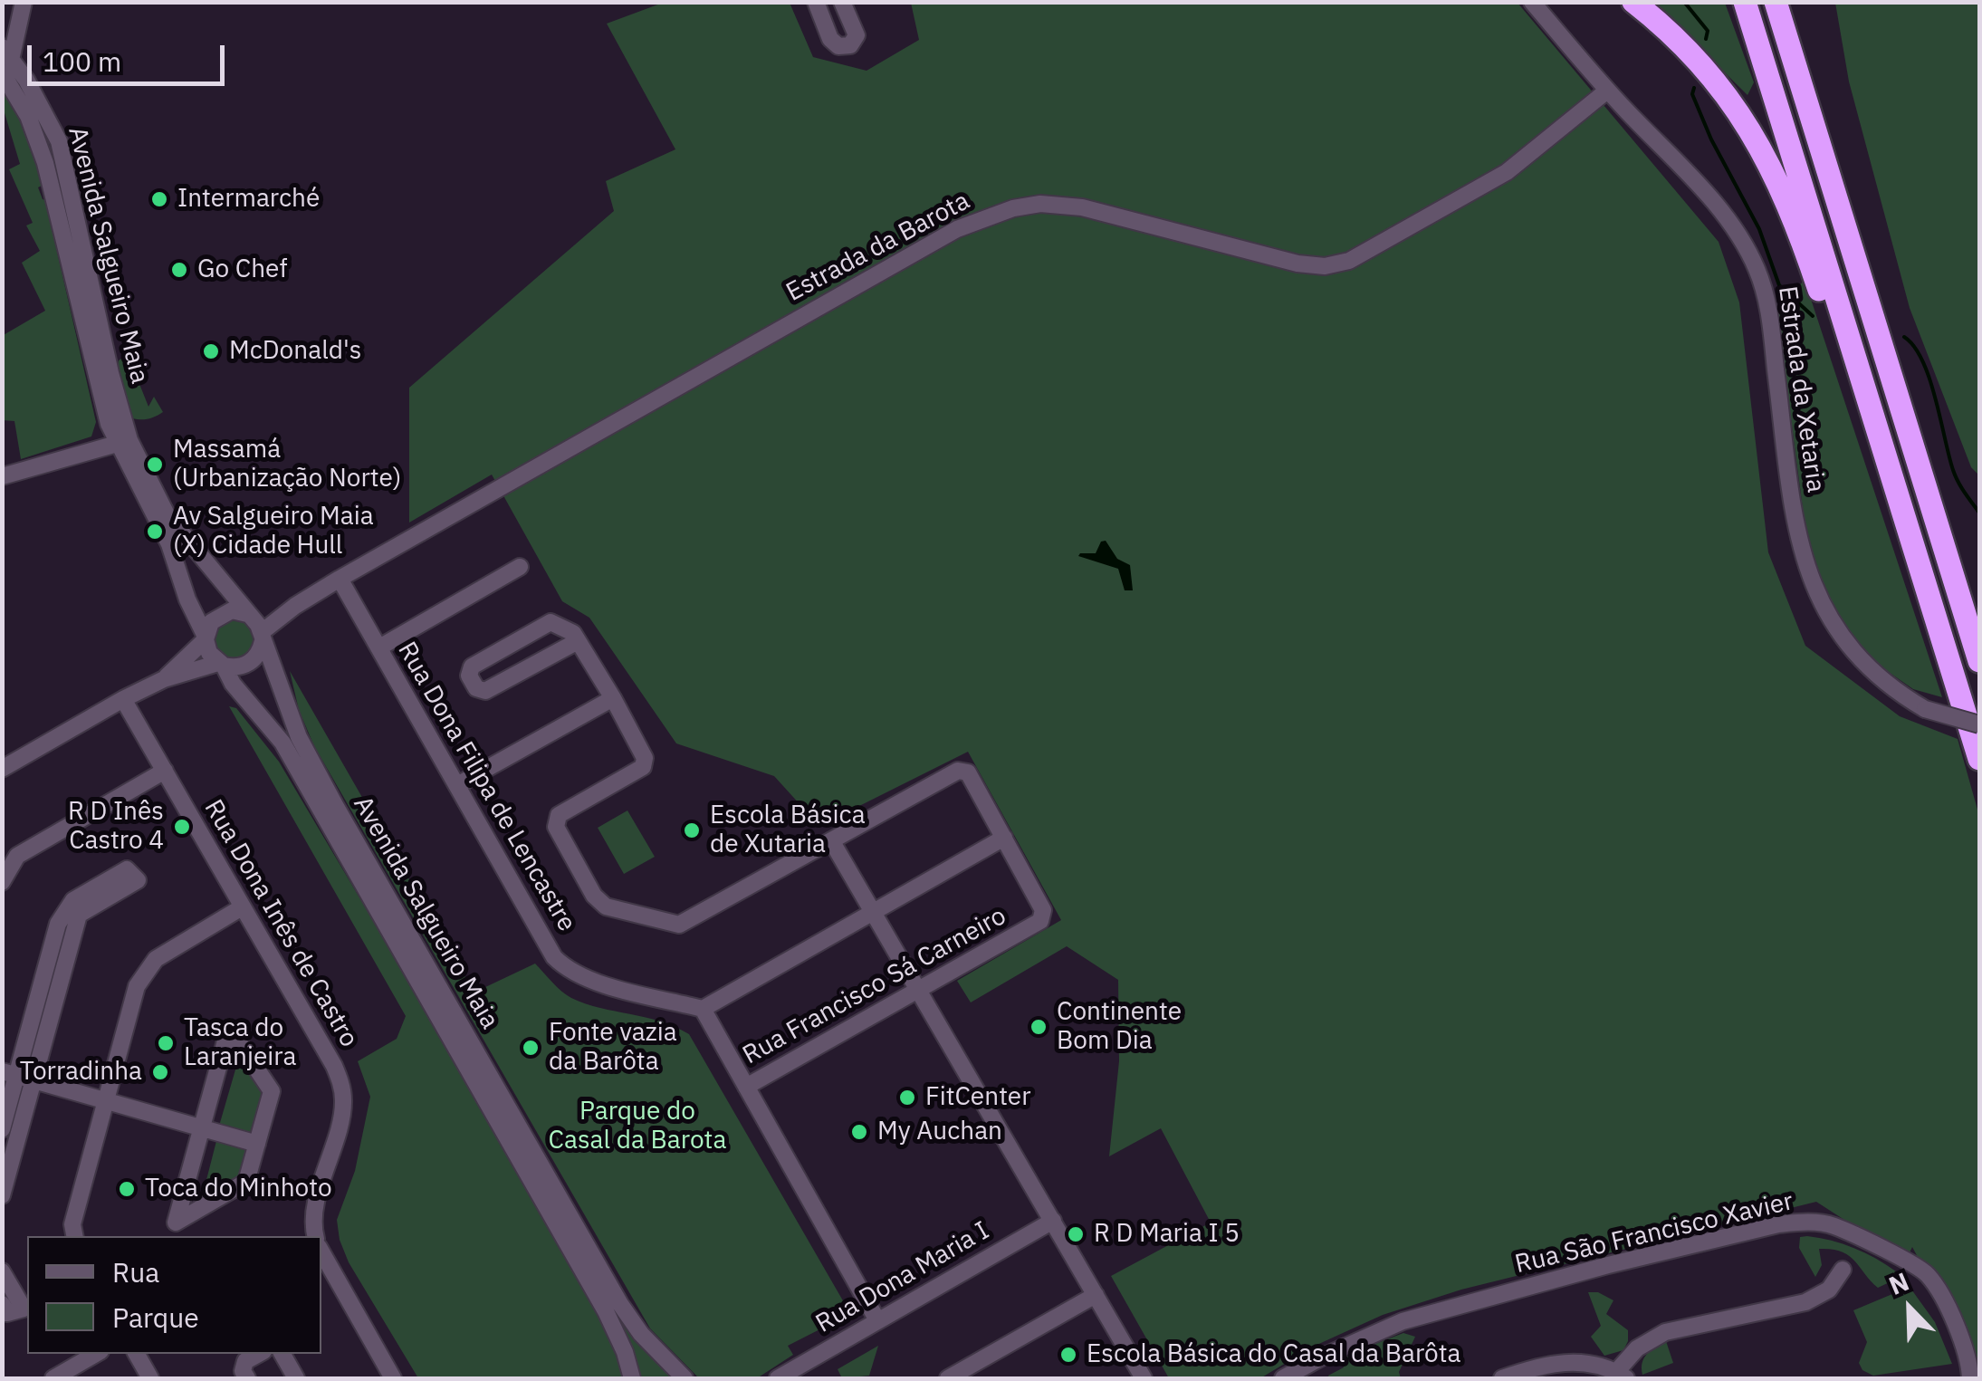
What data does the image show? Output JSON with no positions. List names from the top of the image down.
{
  "streets": {
    "street": [
      "Estrada da Barota",
      "Avenida Salgueiro Maia",
      "Estrada da Xetaria",
      "Rua Dona Filipa de Lencastre",
      "Rua Dona Inês de Castro",
      "Rua Francisco Sá Carneiro",
      "Rua São Francisco Xavier",
      "Rua Dona Maria I"
    ]
  },
  "crossings": [
    ["Estrada da Barota", "Avenida Salgueiro Maia"],
    ["Estrada da Barota", "Estrada da Xetaria"],
    ["Estrada da Barota", "Rua Dona Filipa de Lencastre"]
  ],
  "parks": ["Parque do Casal da Barota"],
  "places": [
    "Intermarché",
    "Go Chef",
    "McDonald's",
    "Massamá (Urbanização Norte)",
    "Av Salgueiro Maia (X) Cidade Hull",
    "R D Inês Castro 4",
    "Escola Básica de Xutaria",
    "Continente Bom Dia",
    "Tasca do Laranjeira",
    "Fonte vazia da Barôta",
    "Torradinha",
    "FitCenter",
    "My Auchan",
    "Toca do Minhoto",
    "R D Maria I 5",
    "Escola Básica do Casal da Barôta"
  ],
  "legend": ["Rua", "Parque"],
  "scale_bar": "100 m",
  "north": "top left"
}
